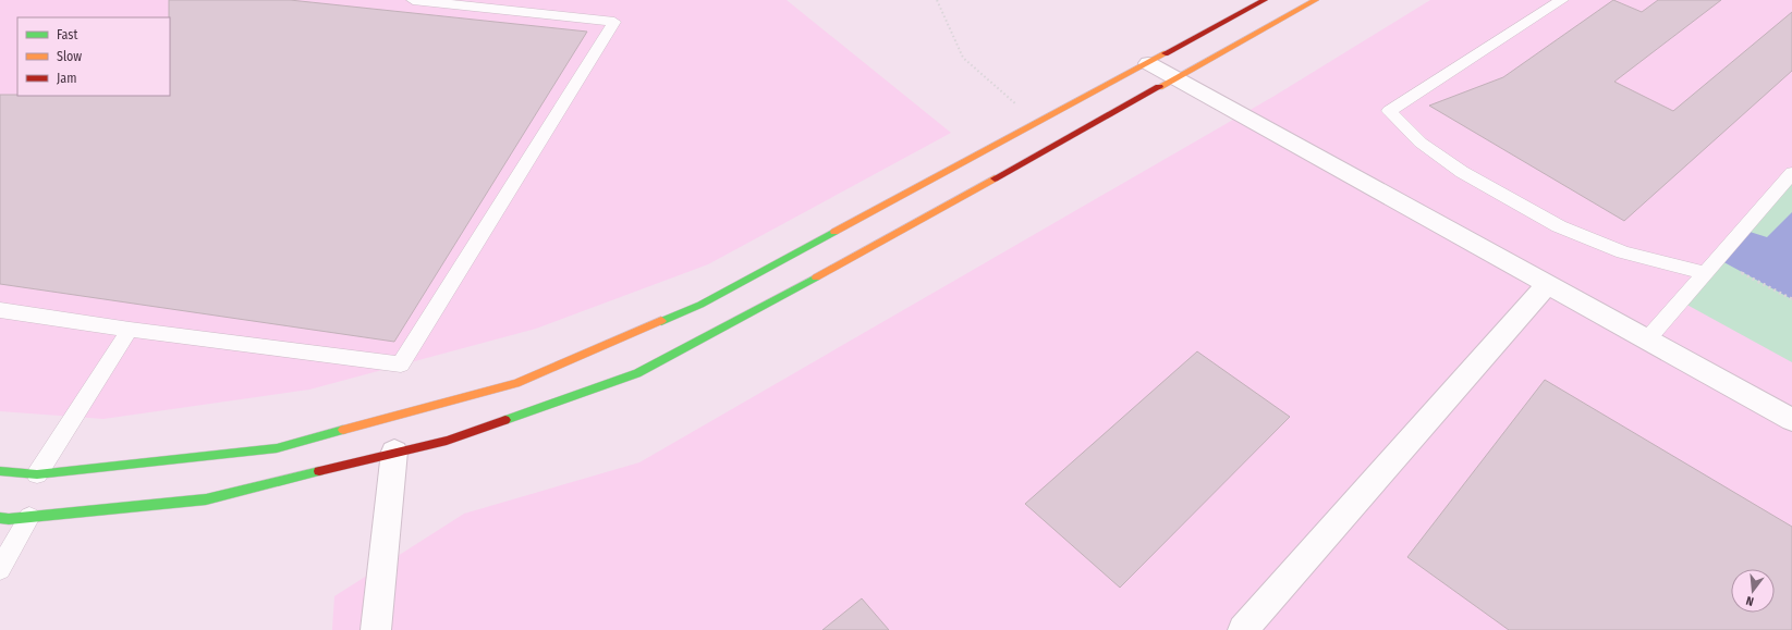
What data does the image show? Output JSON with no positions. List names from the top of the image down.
{
  "legend": ["Fast", "Slow", "Jam"],
  "north": "bottom"
}
